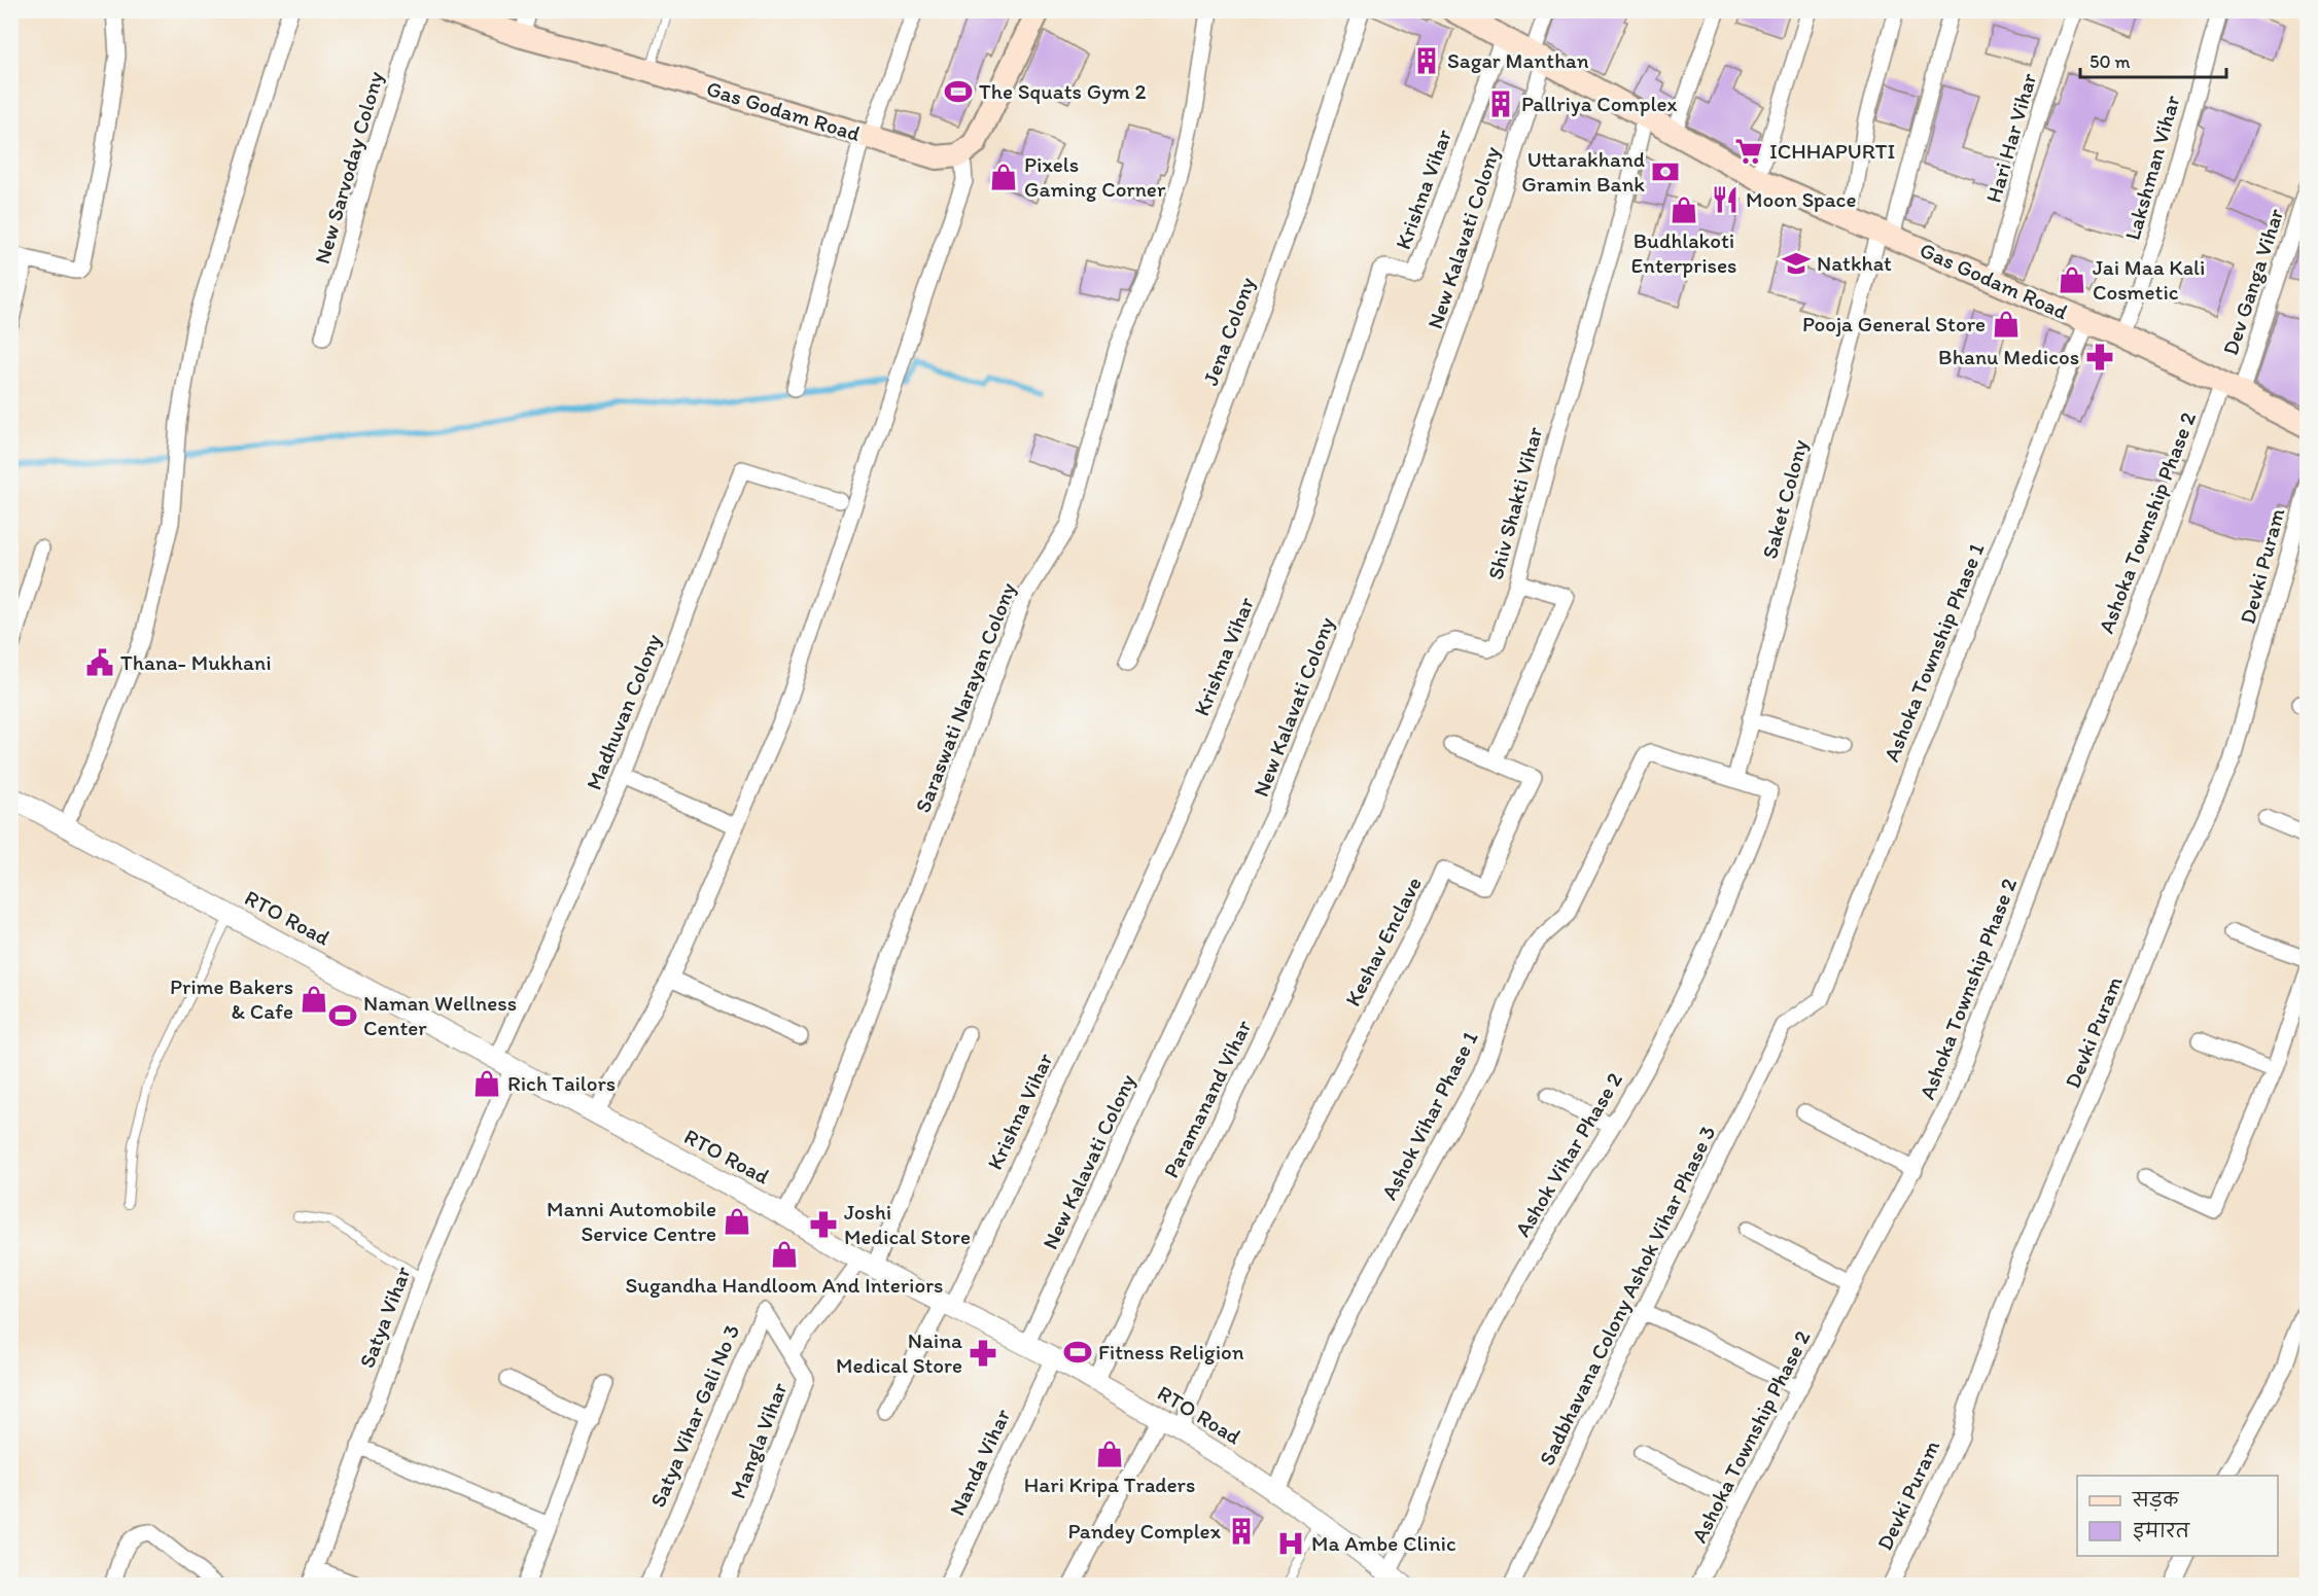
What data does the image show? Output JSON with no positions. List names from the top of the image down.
{
  "streets": {
    "main road": ["Gas Godam Road"],
    "street": [
      "Hari Har Vihar",
      "New Sarvoday Colony",
      "Lakshman Vihar",
      "Krishna Vihar",
      "New Kalavati Colony",
      "Dev Ganga Vihar",
      "Jena Colony",
      "Saket Colony",
      "Shiv Shakti Vihar",
      "Ashoka Township Phase 2",
      "Devki Puram",
      "Ashoka Township Phase 1",
      "Saraswati Narayan Colony",
      "Madhuvan Colony",
      "RTO Road",
      "Keshav Enclave",
      "Paramanand Vihar",
      "Ashok Vihar Phase 1",
      "Ashok Vihar Phase 2",
      "Sadbhavana Colony Ashok Vihar Phase 3",
      "Satya Vihar",
      "Satya Vihar Gali No 3",
      "Mangla Vihar",
      "Nanda Vihar"
    ]
  },
  "crossings": [
    ["Gas Godam Road", "Hari Har Vihar"],
    ["Gas Godam Road", "Lakshman Vihar"],
    ["Gas Godam Road", "Krishna Vihar"],
    ["Gas Godam Road", "New Kalavati Colony"],
    ["Gas Godam Road", "Dev Ganga Vihar"],
    ["Gas Godam Road", "Saket Colony"],
    ["Gas Godam Road", "Shiv Shakti Vihar"],
    ["Gas Godam Road", "Ashoka Township Phase 2"],
    ["Gas Godam Road", "Ashoka Township Phase 1"],
    ["Krishna Vihar", "RTO Road"],
    ["New Kalavati Colony", "RTO Road"],
    ["Dev Ganga Vihar", "Ashoka Township Phase 2"],
    ["Saket Colony", "Ashok Vihar Phase 1"],
    ["Saket Colony", "Ashok Vihar Phase 2"],
    ["Shiv Shakti Vihar", "Paramanand Vihar"],
    ["Ashoka Township Phase 1", "Sadbhavana Colony Ashok Vihar Phase 3"],
    ["Saraswati Narayan Colony", "RTO Road"],
    ["Madhuvan Colony", "RTO Road"],
    ["Madhuvan Colony", "Satya Vihar"],
    ["RTO Road", "Keshav Enclave"],
    ["RTO Road", "Paramanand Vihar"],
    ["RTO Road", "Ashok Vihar Phase 1"],
    ["RTO Road", "Ashok Vihar Phase 2"],
    ["RTO Road", "Satya Vihar"],
    ["RTO Road", "Mangla Vihar"],
    ["RTO Road", "Nanda Vihar"],
    ["Ashok Vihar Phase 1", "Ashok Vihar Phase 2"],
    ["Satya Vihar Gali No 3", "Mangla Vihar"]
  ],
  "places": {
    "building": ["Sagar Manthan", "Pallriya Complex", "Pandey Complex"],
    "sports": ["The Squats Gym 2", "Naman Wellness Center", "Fitness Religion"],
    "supermarket": ["ICHHAPURTI"],
    "bank": ["Uttarakhand Gramin Bank"],
    "shop": [
      "Pixels Gaming Corner",
      "Budhlakoti Enterprises",
      "Jai Maa Kali Cosmetic",
      "Pooja General Store",
      "Prime Bakers & Cafe",
      "Rich Tailors",
      "Manni Automobile Service Centre",
      "Sugandha Handloom And Interiors",
      "Hari Kripa Traders"
    ],
    "restaurant": ["Moon Space"],
    "school or university": ["Natkhat"],
    "pharmacy": ["Bhanu Medicos", "Joshi Medical Store", "Naina Medical Store"],
    "public building": ["Thana- Mukhani"],
    "hospital": ["Ma Ambe Clinic"]
  },
  "legend": ["सड़क", "इमारत"],
  "scale_bar": "50 m"
}
